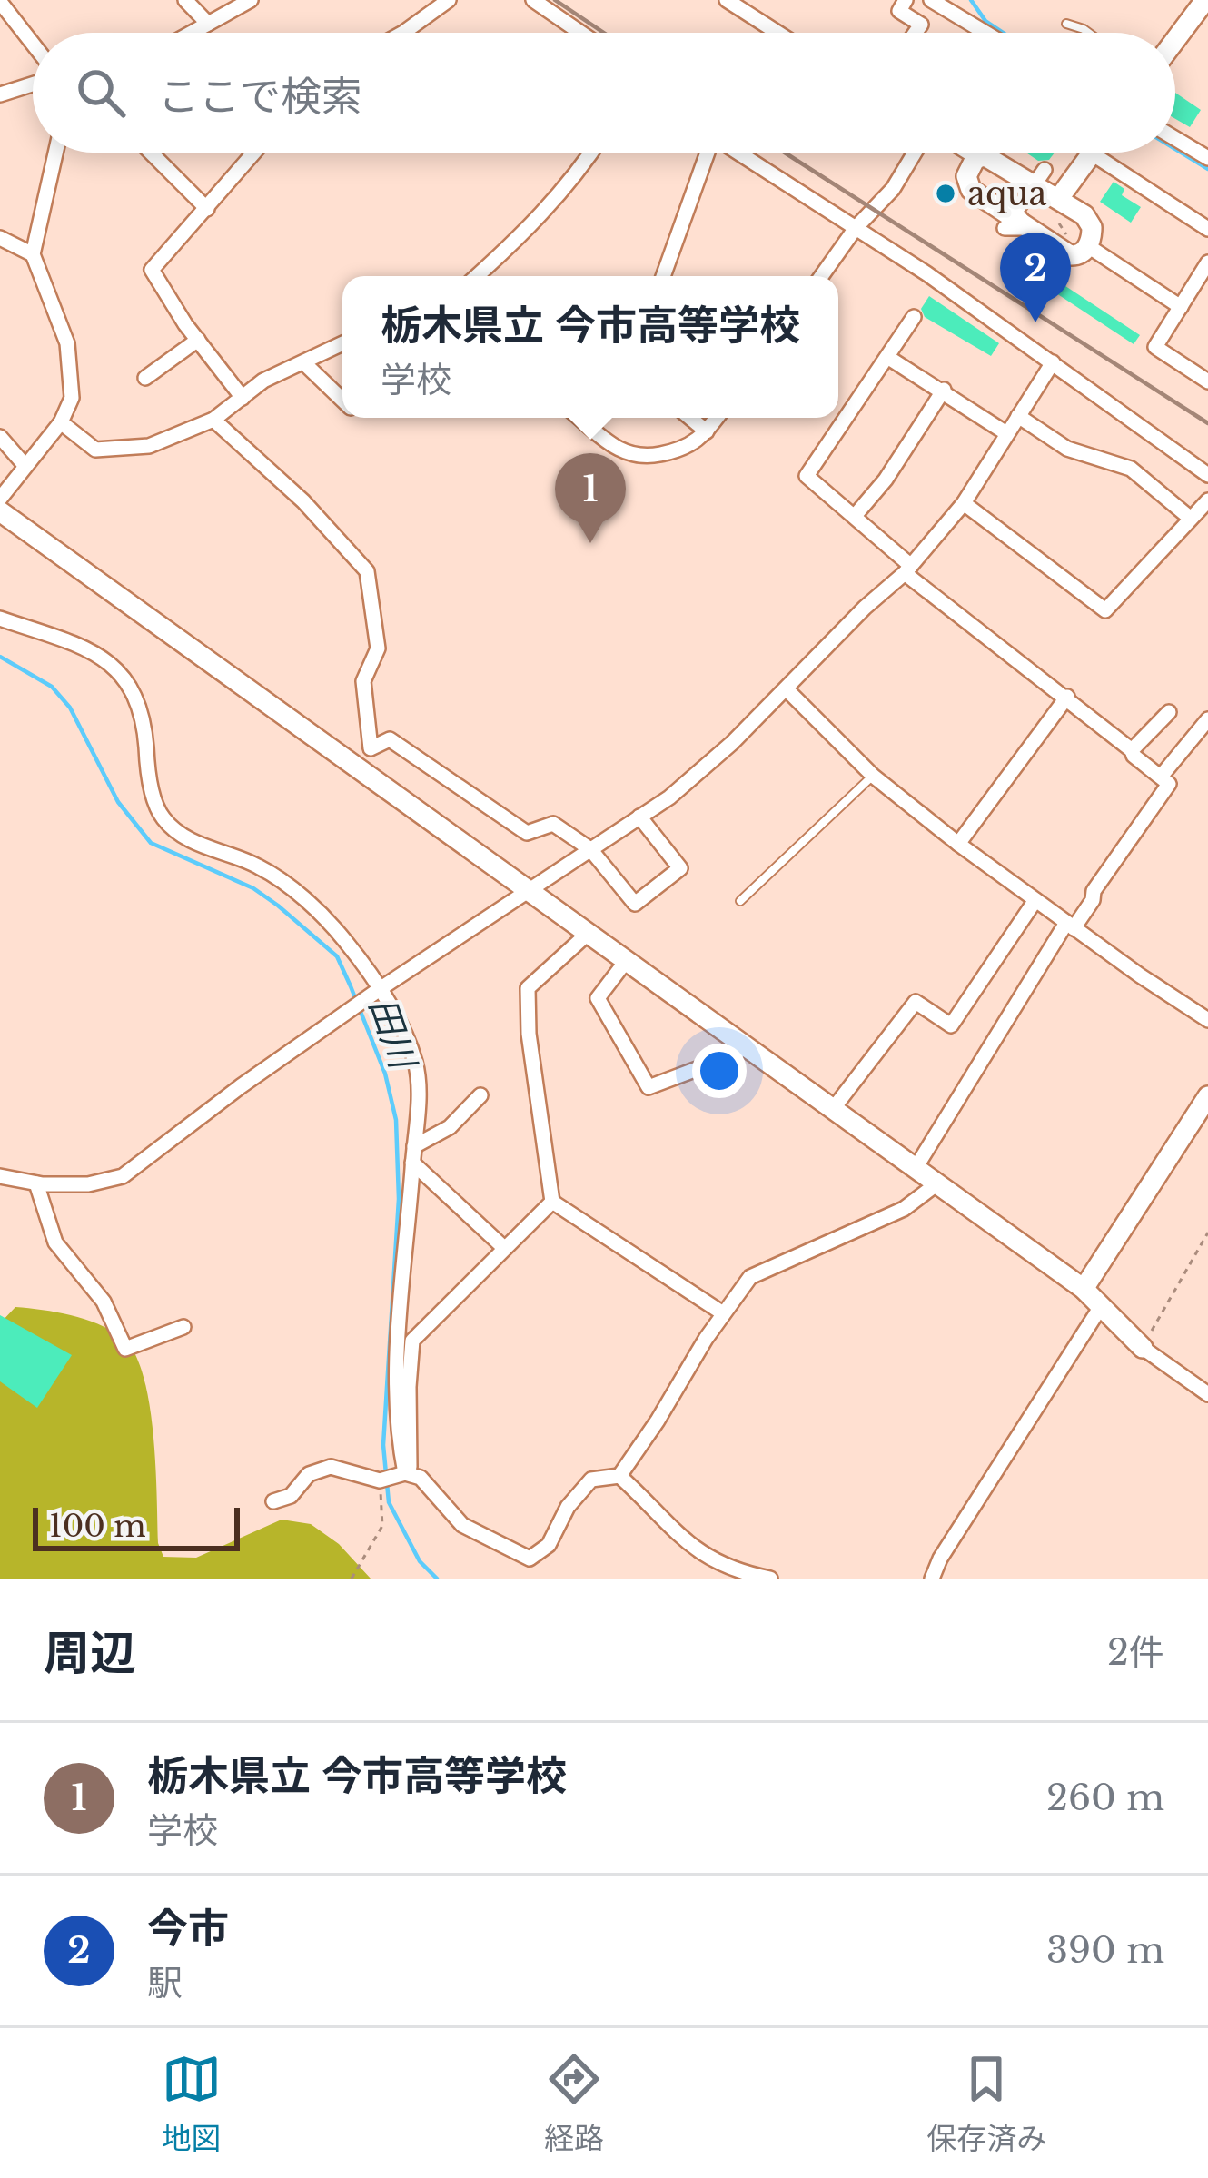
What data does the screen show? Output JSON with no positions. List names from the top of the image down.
{
  "water": ["田川"],
  "places": ["aqua"],
  "scale_bar": "100 m",
  "page": {
    "search": "ここで検索",
    "pins": ["2", "1"],
    "popup": ["栃木県立 今市高等学校", "学校"],
    "scale": "100 m",
    "heading": ["周辺", "2件"],
    "list": [
      {
        "mark": "1",
        "name": "栃木県立 今市高等学校",
        "note": "学校",
        "value": "260 m"
      },
      {
        "mark": "2",
        "name": "今市",
        "note": "駅",
        "value": "390 m"
      }
    ],
    "nav": ["地図", "経路", "保存済み"]
  }
}
